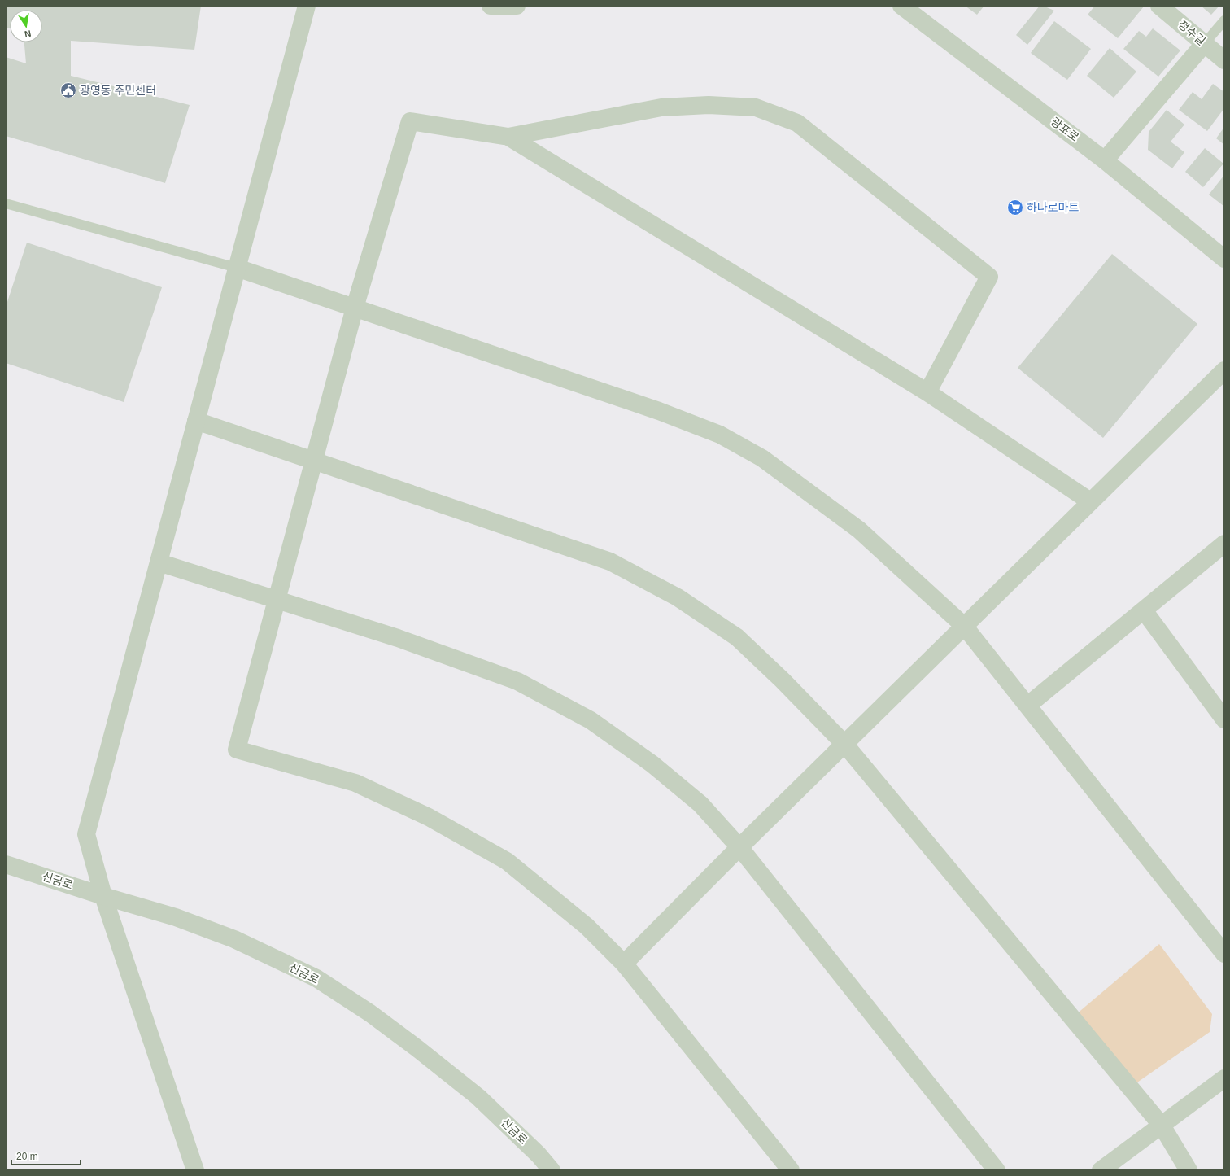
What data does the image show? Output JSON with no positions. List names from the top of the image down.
{
  "streets": {
    "street": ["정수길", "광포로", "신금로"]
  },
  "places": {
    "public building": ["광영동 주민센터"],
    "supermarket": ["하나로마트"]
  },
  "scale_bar": "20 m",
  "north": "bottom"
}
